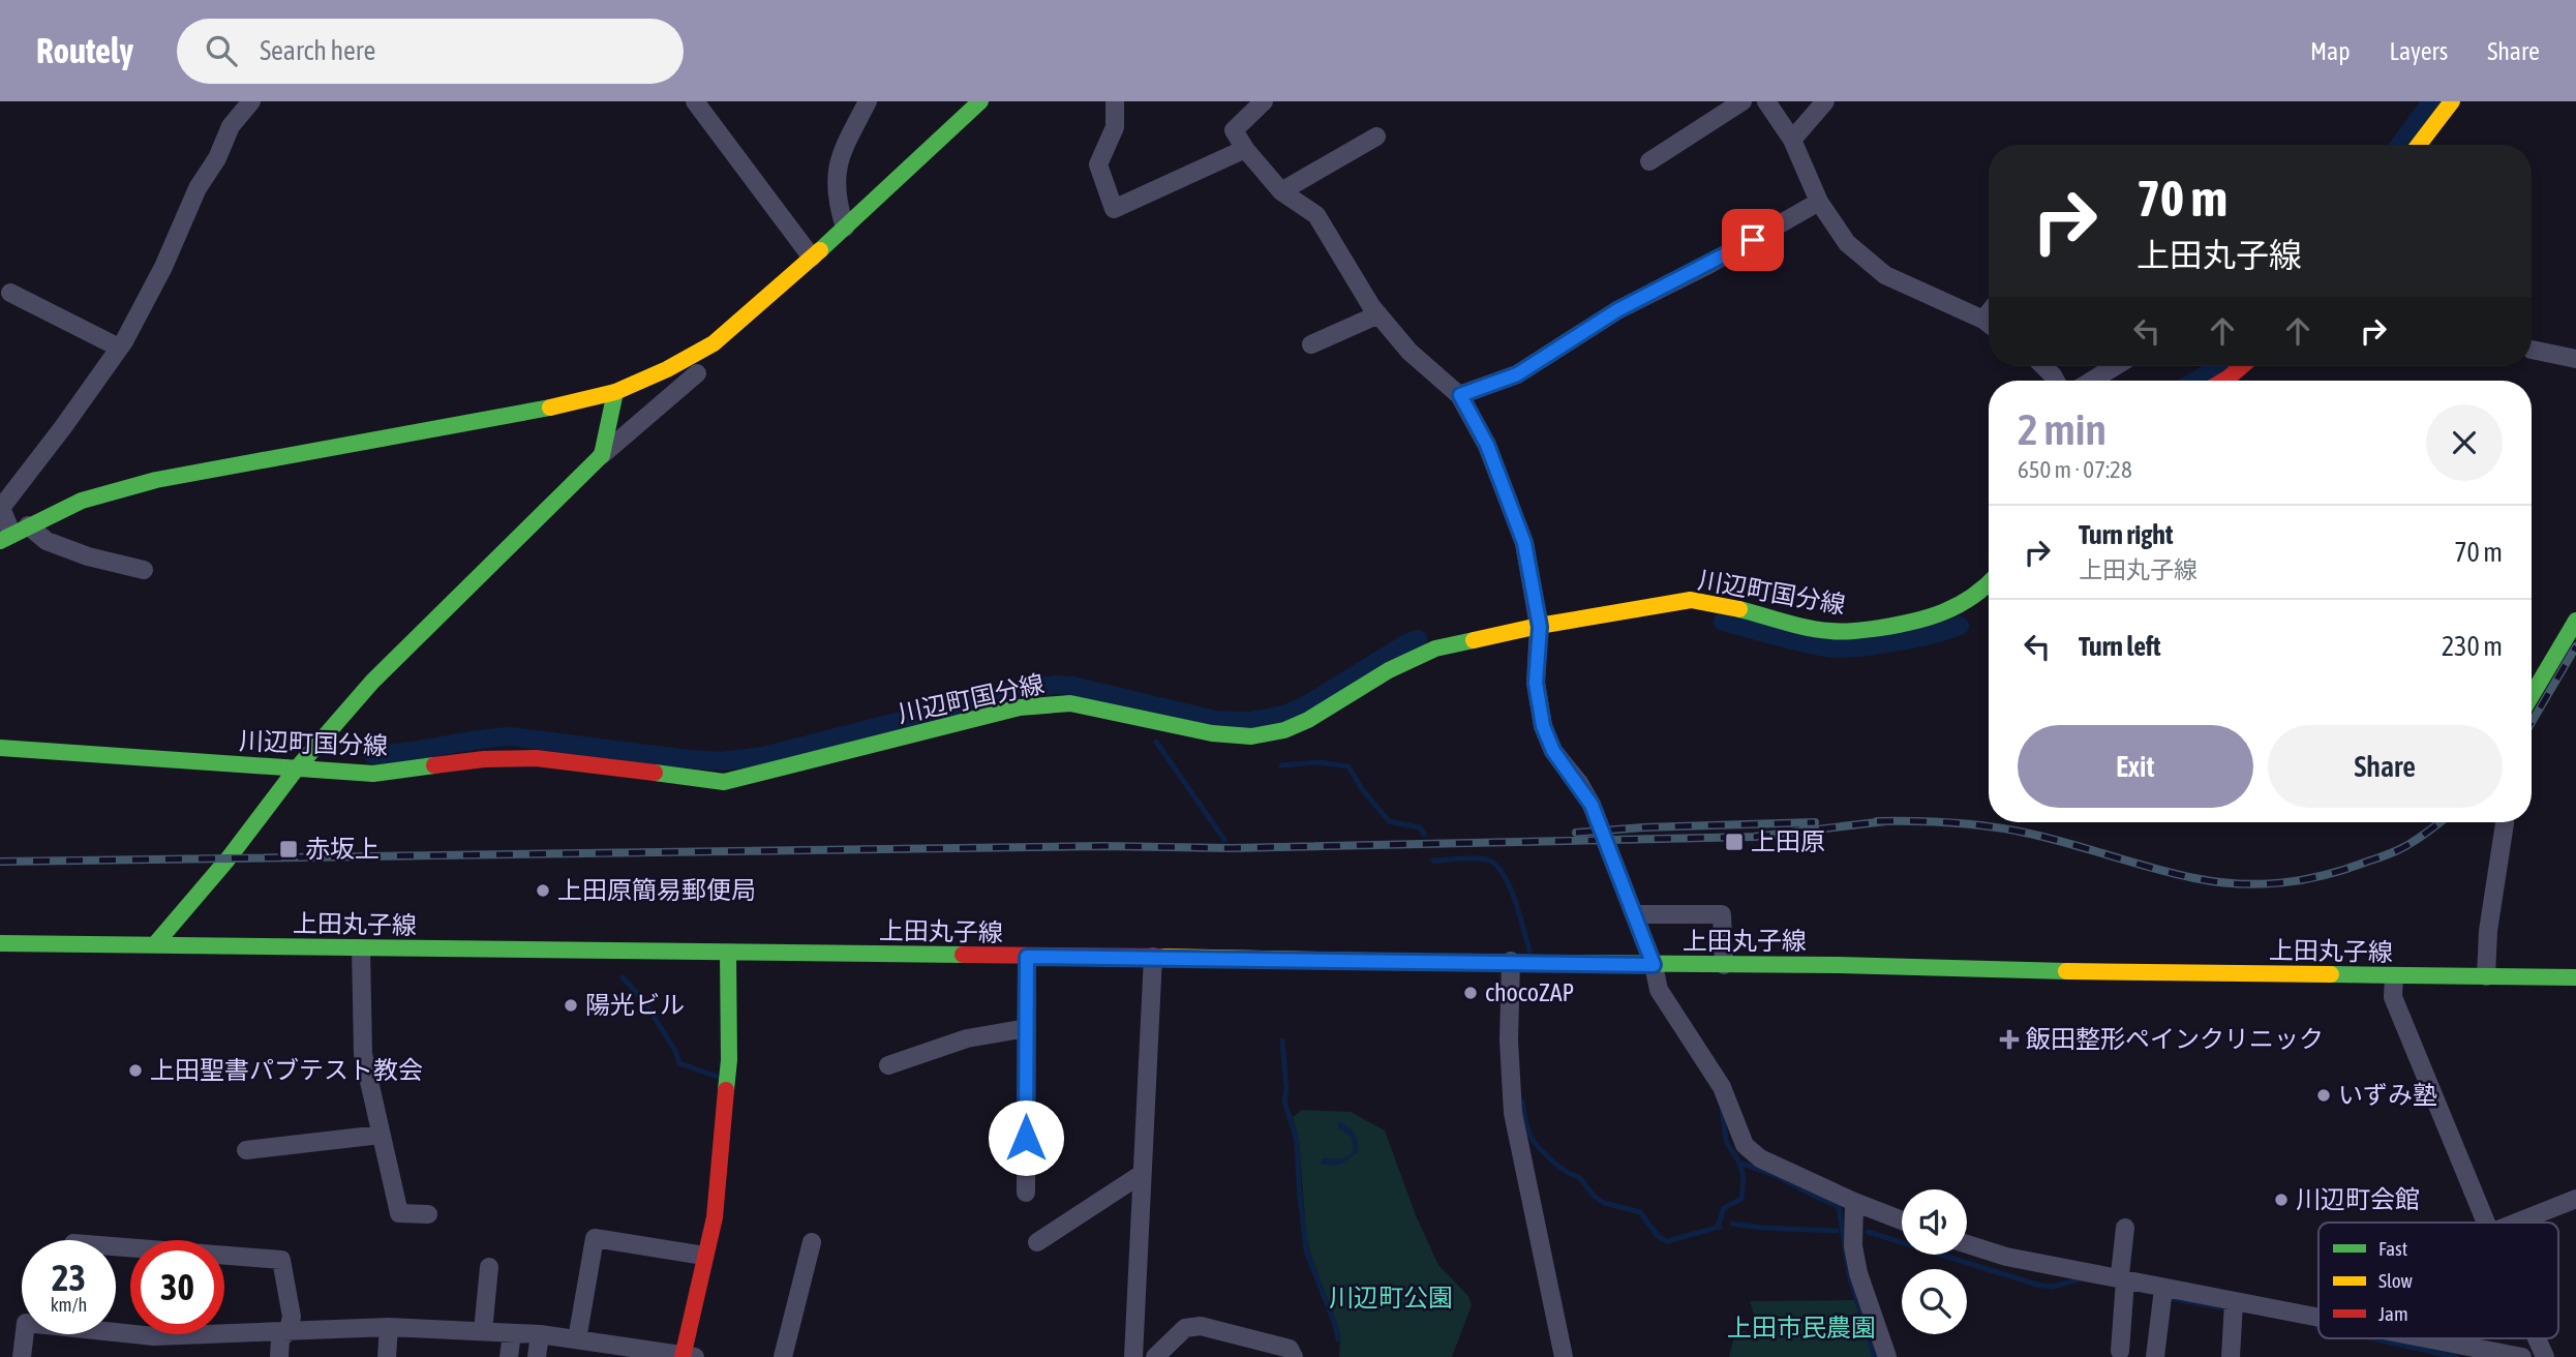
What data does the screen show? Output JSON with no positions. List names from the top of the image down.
{
  "streets": {
    "street": ["川辺町国分線", "上田丸子線"]
  },
  "parks": ["川辺町公園", "上田市民農園"],
  "places": {
    "transit": ["上田原", "赤坂上"],
    "other": [
      "上田原簡易郵便局",
      "chocoZAP",
      "陽光ビル",
      "上田聖書パブテスト教会",
      "いずみ塾",
      "川辺町会館"
    ],
    "health": ["飯田整形ペインクリニック"]
  },
  "legend": ["Fast", "Slow", "Jam"],
  "page": {
    "header": "Routely",
    "search": "Search here",
    "nav": ["Map", "Layers", "Share"],
    "turn": ["70 m", "上田丸子線"],
    "heading": ["2 min", "650 m · 07:28"],
    "list": [
      {
        "name": "Turn right",
        "note": "上田丸子線",
        "value": "70 m"
      },
      {
        "name": "Turn left",
        "value": "230 m"
      }
    ],
    "buttons": ["Exit", "Share"],
    "speed": "23 km/h",
    "limit": "30"
  }
}
